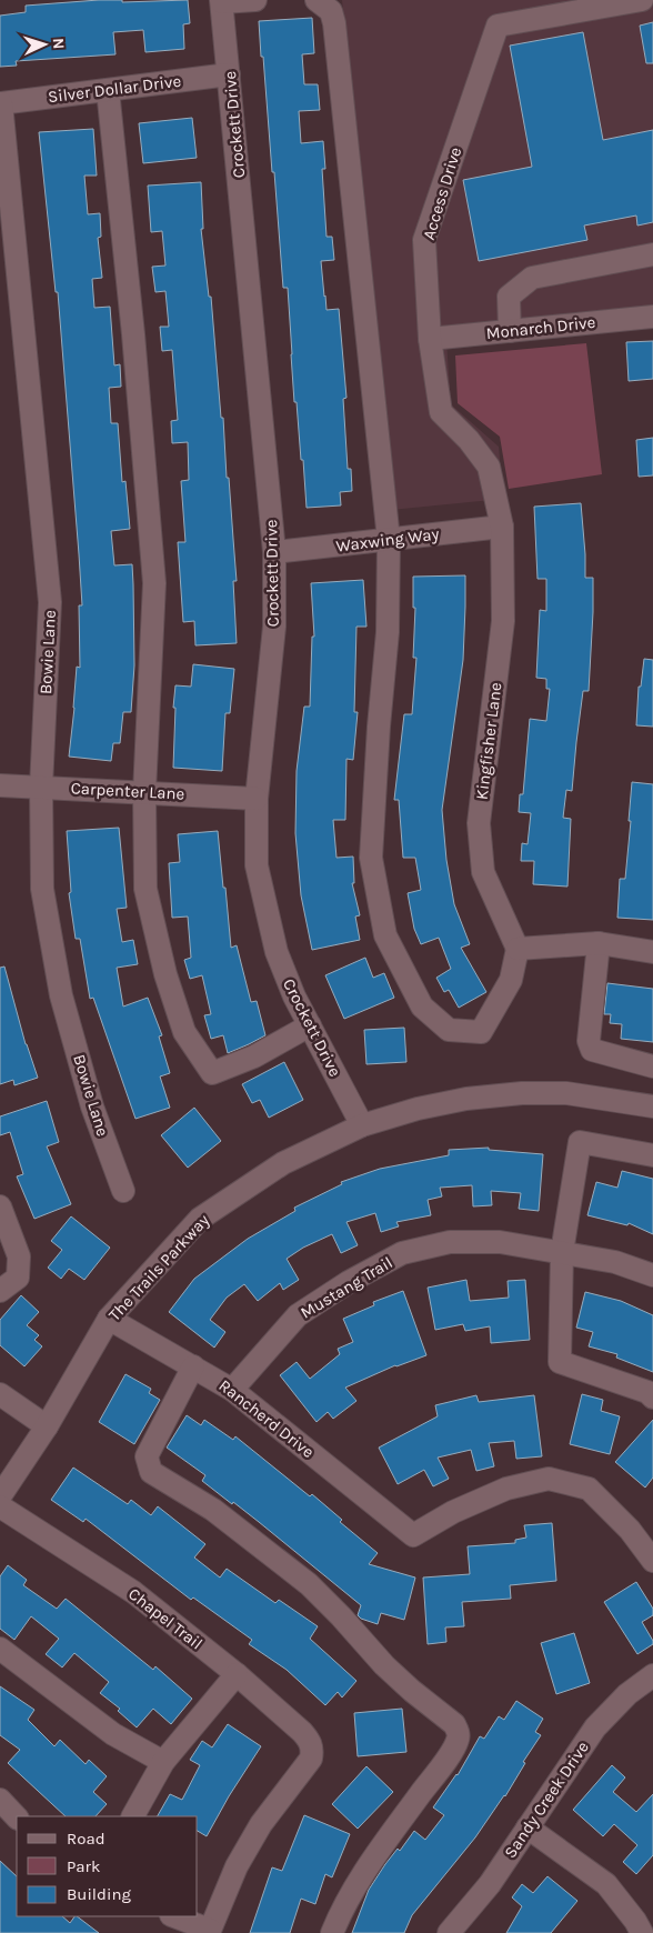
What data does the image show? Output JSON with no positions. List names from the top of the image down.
{
  "streets": {
    "street": [
      "Silver Dollar Drive",
      "Crockett Drive",
      "Access Drive",
      "Monarch Drive",
      "Waxwing Way",
      "Bowie Lane",
      "Kingfisher Lane",
      "Carpenter Lane",
      "The Trails Parkway",
      "Mustang Trail",
      "Rancherd Drive",
      "Chapel Trail",
      "Sandy Creek Drive"
    ]
  },
  "crossings": [
    ["Silver Dollar Drive", "Crockett Drive"],
    ["Silver Dollar Drive", "Bowie Lane"],
    ["Crockett Drive", "Waxwing Way"],
    ["Crockett Drive", "Carpenter Lane"],
    ["Crockett Drive", "The Trails Parkway"],
    ["Access Drive", "Monarch Drive"],
    ["Access Drive", "Waxwing Way"],
    ["Access Drive", "Kingfisher Lane"],
    ["Waxwing Way", "Kingfisher Lane"],
    ["Bowie Lane", "Carpenter Lane"],
    ["The Trails Parkway", "Rancherd Drive"],
    ["Mustang Trail", "Rancherd Drive"]
  ],
  "legend": ["Road", "Park", "Building"],
  "north": "right"
}
